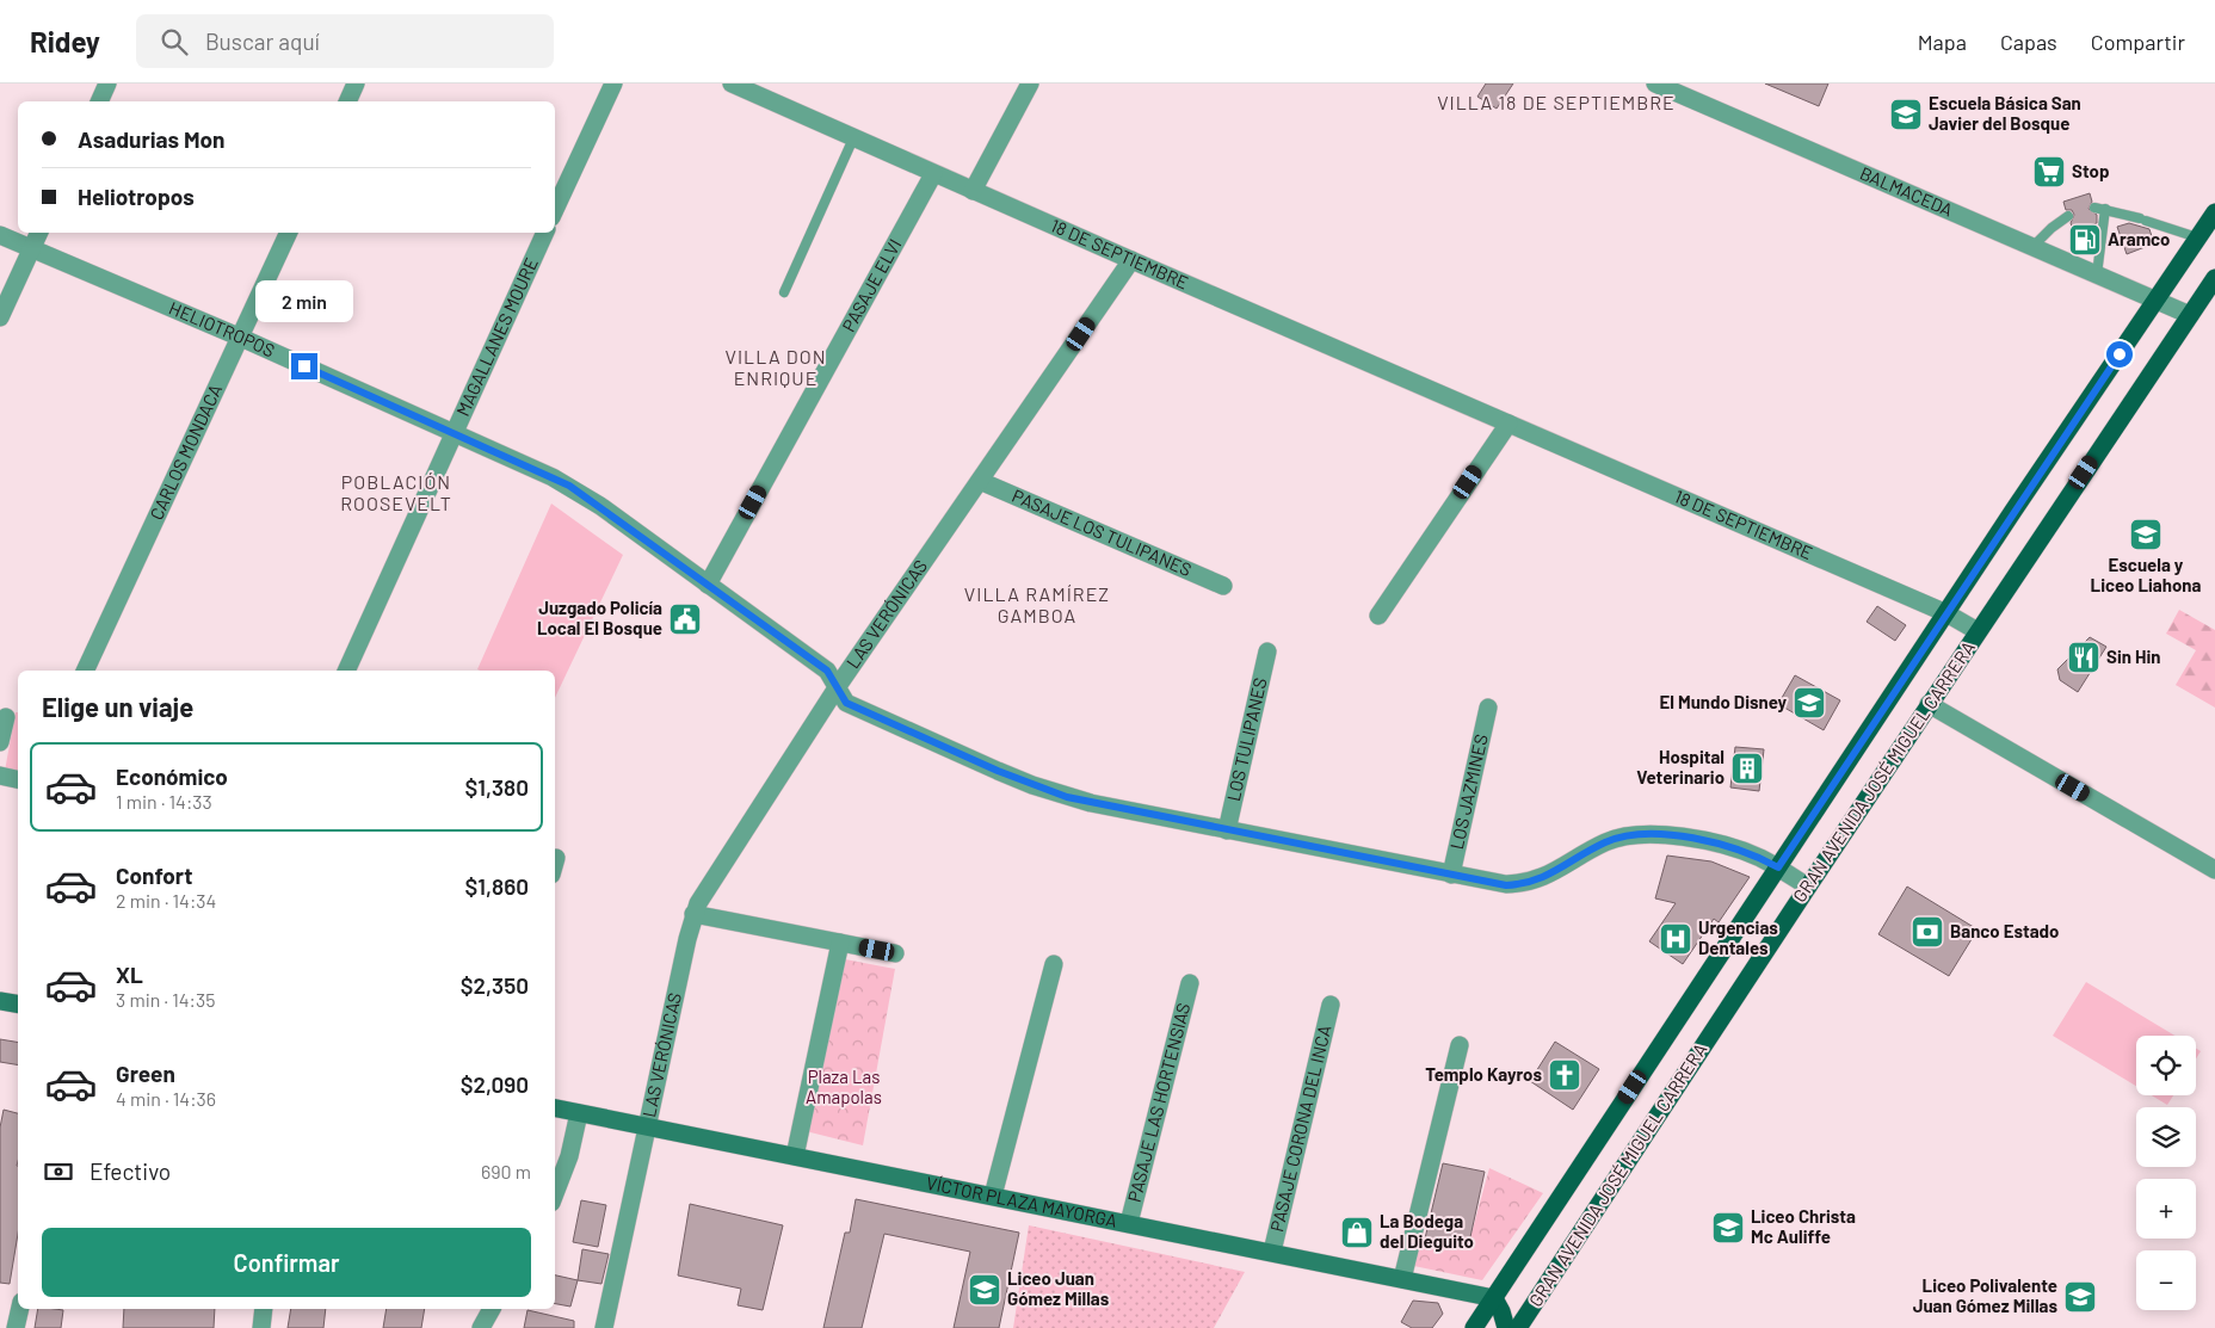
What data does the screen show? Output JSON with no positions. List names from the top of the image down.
{
  "streets": {
    "main road": ["GRAN AVENIDA JOSÉ MIGUEL CARRERA"],
    "street": [
      "BALMACEDA",
      "18 DE SEPTIEMBRE",
      "PASAJE ELVI",
      "HELIOTROPOS",
      "MAGALLANES MOURE",
      "CARLOS MONDACA",
      "PASAJE LOS TULIPANES",
      "LAS VERÓNICAS",
      "LOS TULIPANES",
      "LOS JAZMINES",
      "PASAJE LAS HORTENSIAS",
      "PASAJE CORONA DEL INCA",
      "VÍCTOR PLAZA MAYORGA"
    ]
  },
  "crossings": [
    ["BALMACEDA", "GRAN AVENIDA JOSÉ MIGUEL CARRERA"],
    ["18 DE SEPTIEMBRE", "PASAJE ELVI"],
    ["18 DE SEPTIEMBRE", "LAS VERÓNICAS"],
    ["18 DE SEPTIEMBRE", "GRAN AVENIDA JOSÉ MIGUEL CARRERA"],
    ["PASAJE ELVI", "HELIOTROPOS"],
    ["HELIOTROPOS", "MAGALLANES MOURE"],
    ["HELIOTROPOS", "CARLOS MONDACA"],
    ["HELIOTROPOS", "LAS VERÓNICAS"],
    ["HELIOTROPOS", "LOS TULIPANES"],
    ["HELIOTROPOS", "GRAN AVENIDA JOSÉ MIGUEL CARRERA"],
    ["HELIOTROPOS", "LOS JAZMINES"],
    ["PASAJE LOS TULIPANES", "LAS VERÓNICAS"],
    ["LAS VERÓNICAS", "VÍCTOR PLAZA MAYORGA"],
    ["GRAN AVENIDA JOSÉ MIGUEL CARRERA", "VÍCTOR PLAZA MAYORGA"],
    ["PASAJE LAS HORTENSIAS", "VÍCTOR PLAZA MAYORGA"],
    ["PASAJE CORONA DEL INCA", "VÍCTOR PLAZA MAYORGA"]
  ],
  "districts": [
    "VILLA 18 DE SEPTIEMBRE",
    "VILLA DON ENRIQUE",
    "POBLACIÓN ROOSEVELT",
    "VILLA RAMÍREZ GAMBOA"
  ],
  "parks": ["Plaza Las Amapolas"],
  "places": {
    "school or university": [
      "Escuela Básica San Javier del Bosque",
      "Escuela y Liceo Liahona",
      "El Mundo Disney",
      "Liceo Christa Mc Auliffe",
      "Liceo Juan Gómez Millas",
      "Liceo Polivalente Juan Gómez Millas"
    ],
    "supermarket": ["Stop"],
    "fuel station": ["Aramco"],
    "public building": ["Juzgado Policía Local El Bosque"],
    "restaurant": ["Sin Hin"],
    "building": ["Hospital Veterinario"],
    "bank": ["Banco Estado"],
    "hospital": ["Urgencias Dentales"],
    "church": ["Templo Kayros"],
    "shop": ["La Bodega del Dieguito"]
  },
  "page": {
    "header": "Ridey",
    "search": "Buscar aquí",
    "nav": ["Mapa", "Capas", "Compartir"],
    "banner": ["Asadurias Mon", "Heliotropos"],
    "bubble": "2 min",
    "heading": "Elige un viaje",
    "list": [
      {
        "name": "Económico",
        "note": "1 min · 14:33",
        "value": "$1,380"
      },
      {
        "name": "Confort",
        "note": "2 min · 14:34",
        "value": "$1,860"
      },
      {
        "name": "XL",
        "note": "3 min · 14:35",
        "value": "$2,350"
      },
      {
        "name": "Green",
        "note": "4 min · 14:36",
        "value": "$2,090"
      }
    ],
    "map_buttons": ["+", "−"],
    "pay": ["Efectivo", "690 m"],
    "buttons": "Confirmar"
  }
}
